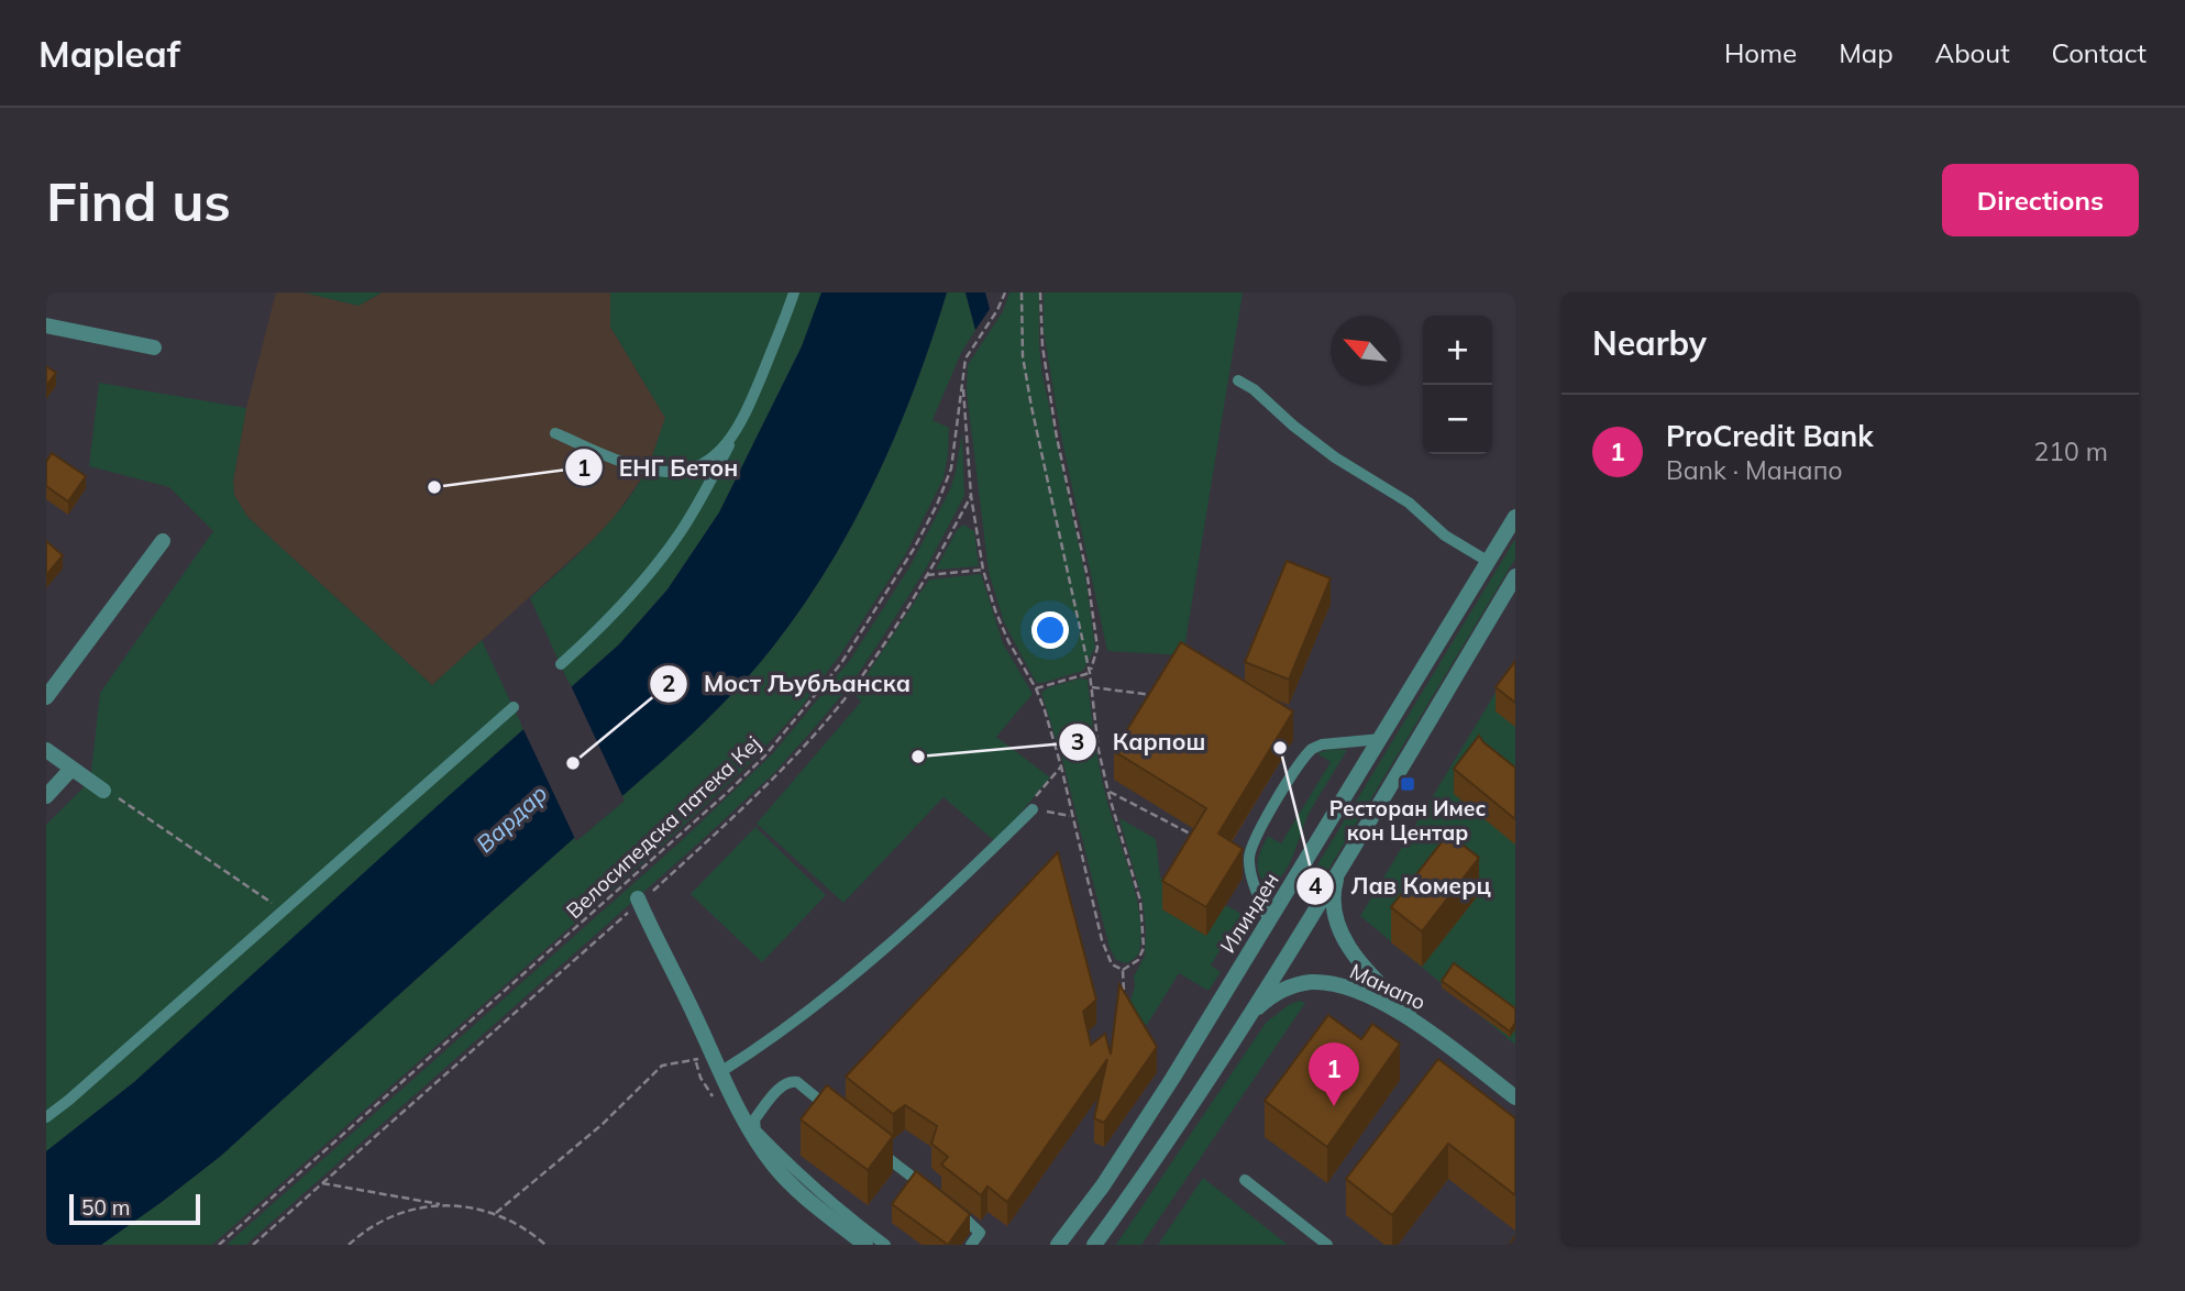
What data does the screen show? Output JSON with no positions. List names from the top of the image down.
{
  "streets": {
    "street": ["Илинден", "Манапо"],
    "path": ["Велосипедска патека Кеј"]
  },
  "water": ["Вардар"],
  "places": {
    "other": [
      "ЕНГ Бетон",
      "Лав Комерц",
      "Карпош",
      "Мост Љубљанска"
    ],
    "transit": ["Ресторан Имес кон Центар"]
  },
  "scale_bar": "50 m",
  "north": "top left",
  "page": {
    "header": "Mapleaf",
    "nav": [
      "Home",
      "Map",
      "About",
      "Contact"
    ],
    "buttons": "Directions",
    "title": "Find us",
    "heading": "Nearby",
    "map_buttons": ["+", "−"],
    "list": [
      {
        "mark": "1",
        "name": "ProCredit Bank",
        "note": "Bank · Манапо",
        "value": "210 m"
      }
    ],
    "pins": "1",
    "scale": "50 m"
  }
}
